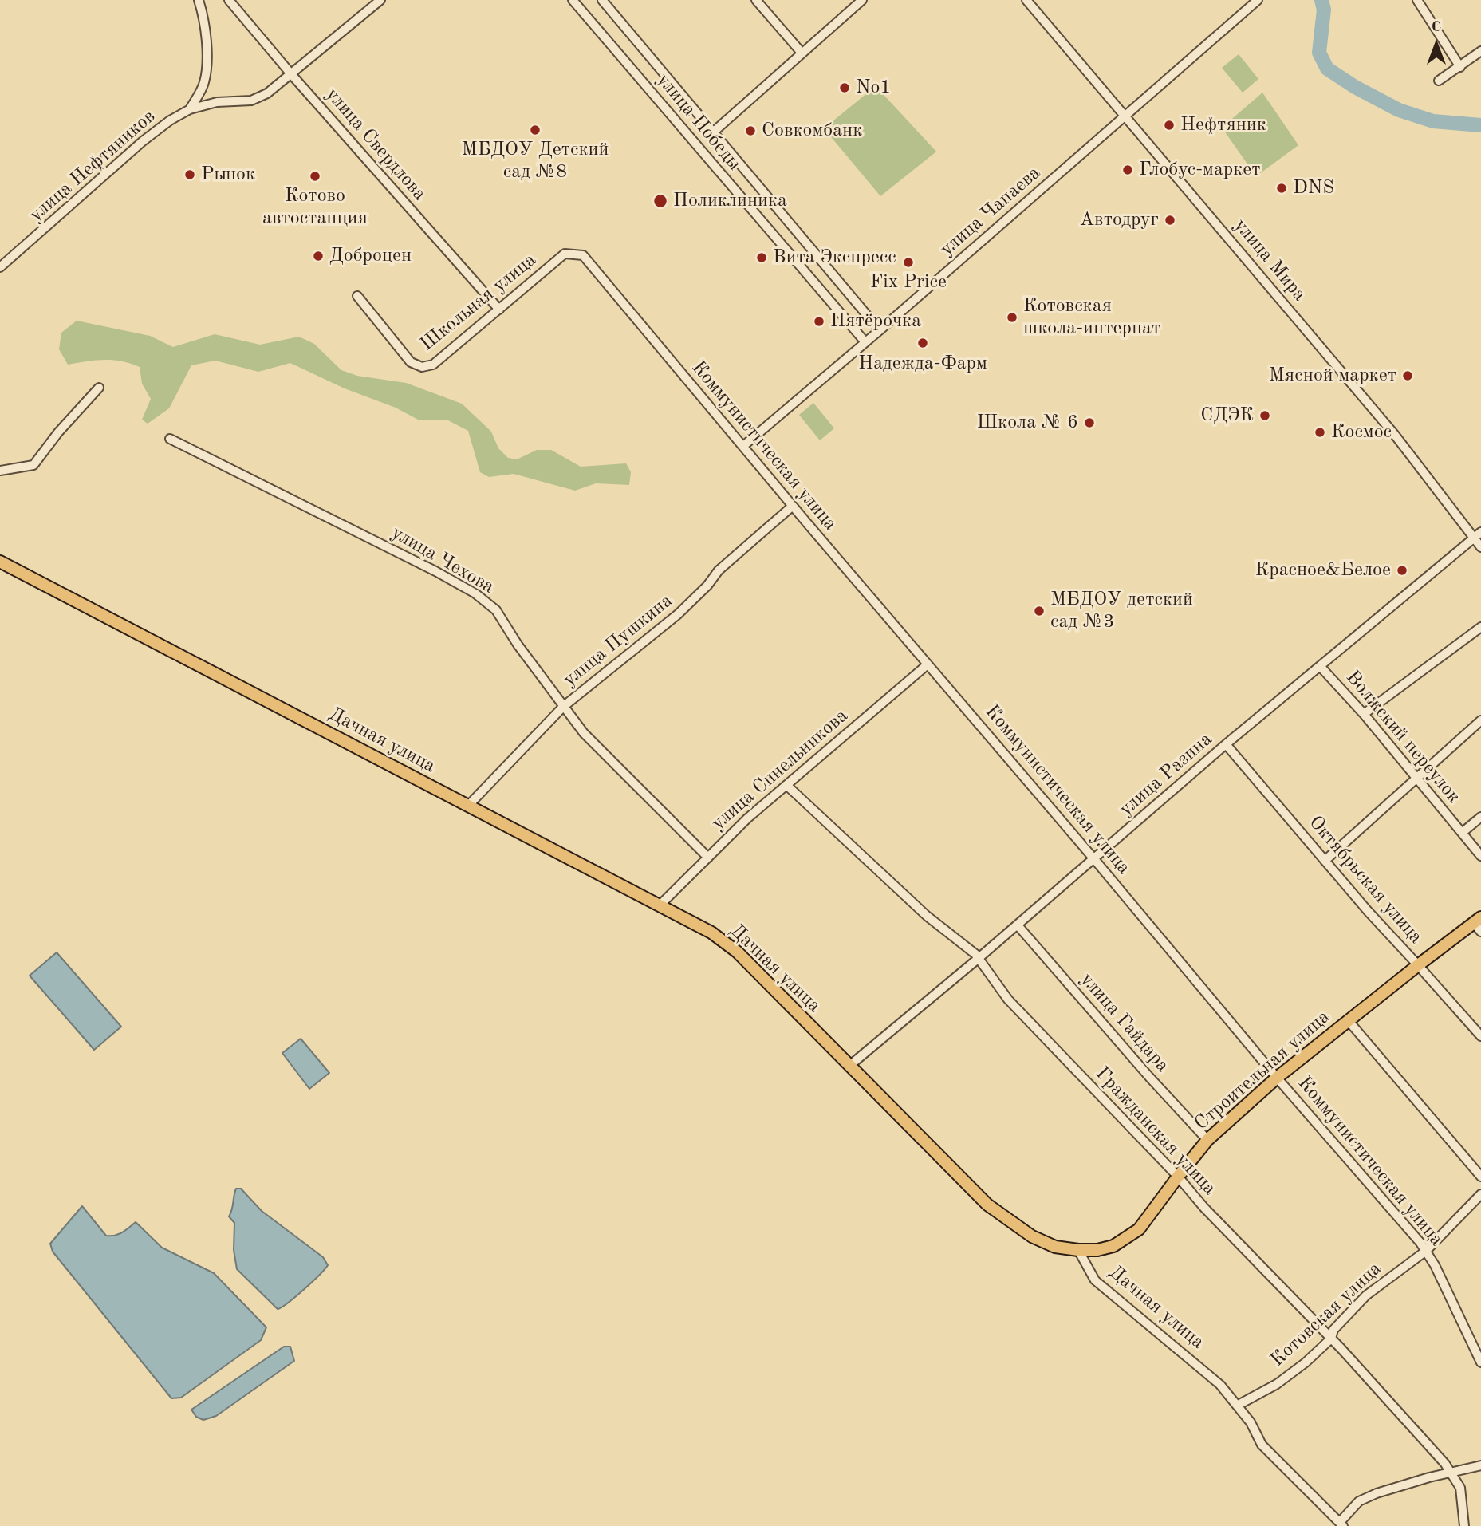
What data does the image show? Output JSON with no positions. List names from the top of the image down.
{
  "streets": {
    "main road": ["Дачная улица", "Строительная улица"],
    "street": [
      "улица Победы",
      "улица Свердлова",
      "улица Нефтяников",
      "улица Чапаева",
      "улица Мира",
      "Школьная улица",
      "Коммунистическая улица",
      "улица Чехова",
      "улица Пушкина",
      "Волжский переулок",
      "улица Синельникова",
      "улица Разина",
      "Октябрьская улица",
      "улица Гайдара",
      "Гражданская улица",
      "Котовская улица"
    ]
  },
  "crossings": [
    ["улица Победы", "улица Чапаева"],
    ["улица Свердлова", "улица Нефтяников"],
    ["улица Свердлова", "Школьная улица"],
    ["улица Чапаева", "улица Мира"],
    ["улица Чапаева", "Коммунистическая улица"],
    ["улица Мира", "улица Разина"],
    ["Школьная улица", "Коммунистическая улица"],
    ["Коммунистическая улица", "улица Пушкина"],
    ["Коммунистическая улица", "улица Синельникова"],
    ["Коммунистическая улица", "улица Разина"],
    ["Коммунистическая улица", "Строительная улица"],
    ["Коммунистическая улица", "Котовская улица"],
    ["улица Чехова", "улица Пушкина"],
    ["улица Чехова", "улица Синельникова"],
    ["улица Пушкина", "Дачная улица"],
    ["Волжский переулок", "улица Разина"],
    ["Дачная улица", "улица Синельникова"],
    ["Дачная улица", "улица Разина"],
    ["Дачная улица", "Строительная улица"],
    ["Дачная улица", "Котовская улица"],
    ["улица Синельникова", "Гражданская улица"],
    ["улица Разина", "Октябрьская улица"],
    ["улица Разина", "улица Гайдара"],
    ["улица Разина", "Гражданская улица"],
    ["Октябрьская улица", "Строительная улица"],
    ["улица Гайдара", "Строительная улица"],
    ["Строительная улица", "Гражданская улица"],
    ["Гражданская улица", "Котовская улица"]
  ],
  "places": [
    "No1",
    "Нефтяник",
    "МБДОУ Детский сад №8",
    "Совкомбанк",
    "Глобус-маркет",
    "Рынок",
    "Котово автостанция",
    "DNS",
    "Поликлиника",
    "Автодруг",
    "Доброцен",
    "Вита Экспресс",
    "Fix Price",
    "Котовская школа-интернат",
    "Пятёрочка",
    "Надежда-Фарм",
    "Мясной маркет",
    "СДЭК",
    "Школа № 6",
    "Космос",
    "Красное&Белое",
    "МБДОУ детский сад №3"
  ],
  "north": "top"
}
